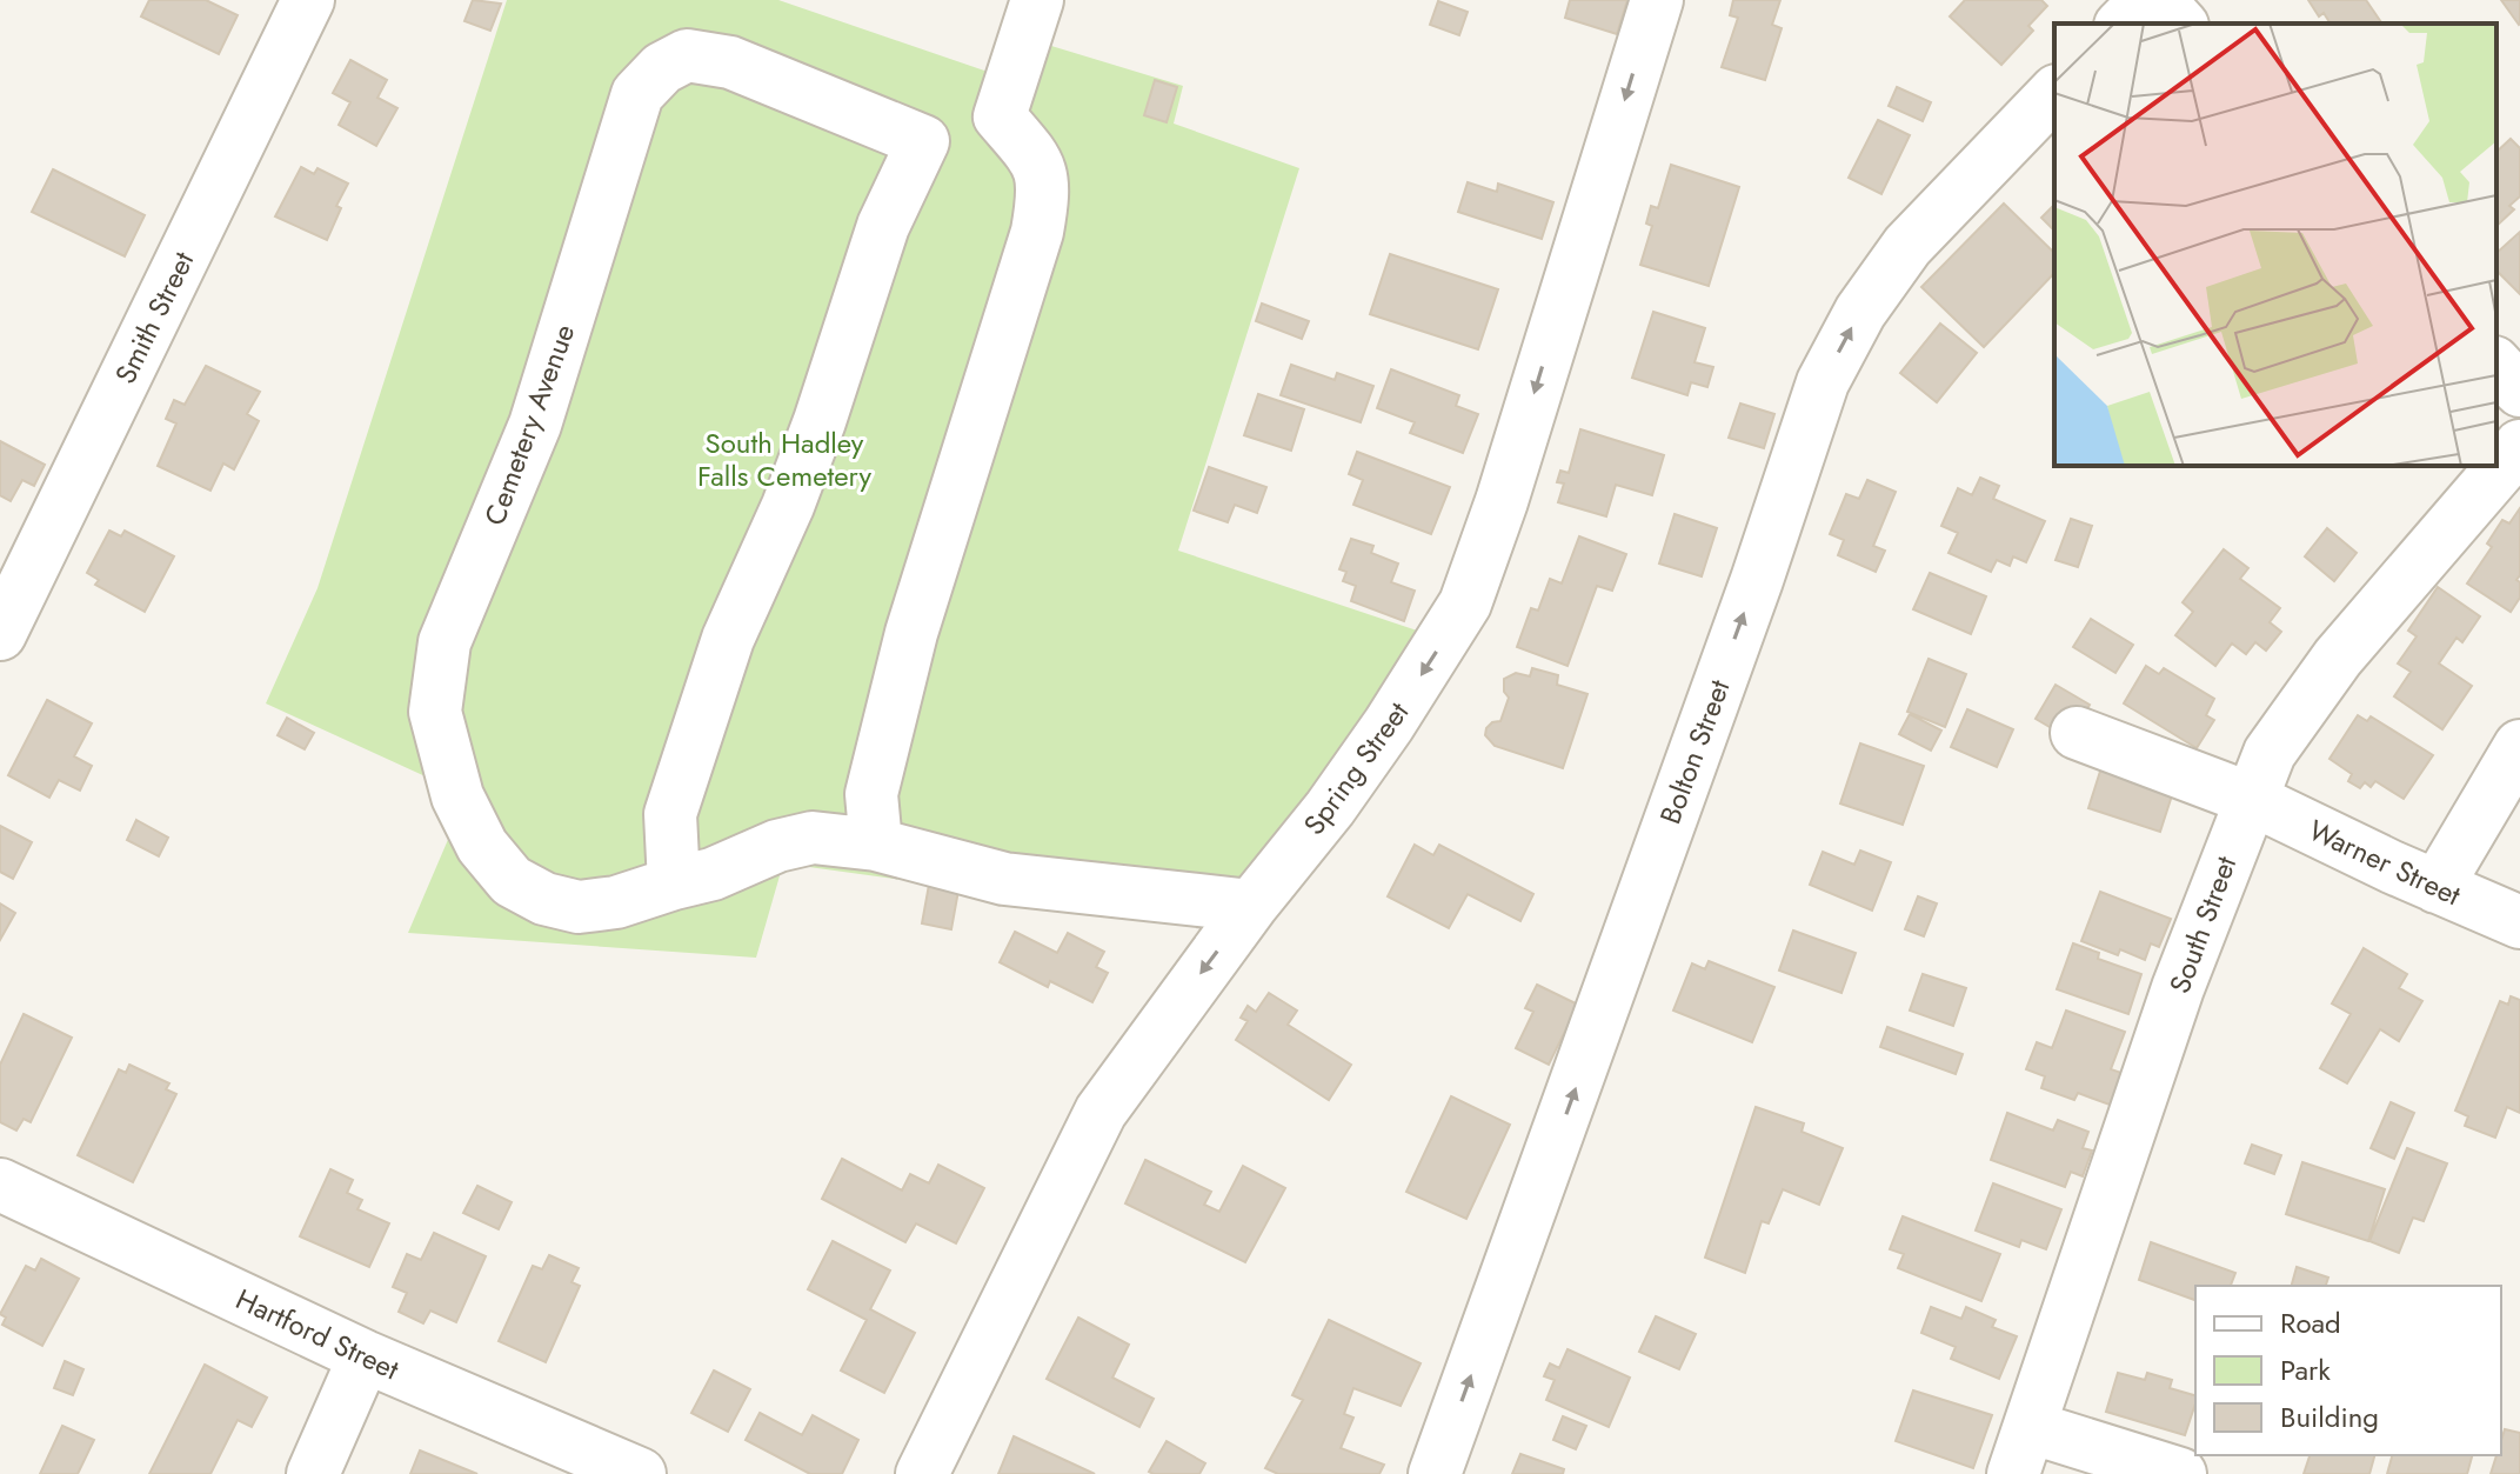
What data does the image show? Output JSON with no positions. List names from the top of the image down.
{
  "streets": {
    "street": [
      "Smith Street",
      "Cemetery Avenue",
      "Bolton Street",
      "Spring Street",
      "Warner Street",
      "South Street",
      "Hartford Street"
    ]
  },
  "crossings": [
    ["Cemetery Avenue", "Spring Street"],
    ["Warner Street", "South Street"]
  ],
  "one_way": ["Bolton Street", "Spring Street"],
  "parks": ["South Hadley Falls Cemetery"],
  "legend": ["Road", "Park", "Building"]
}
